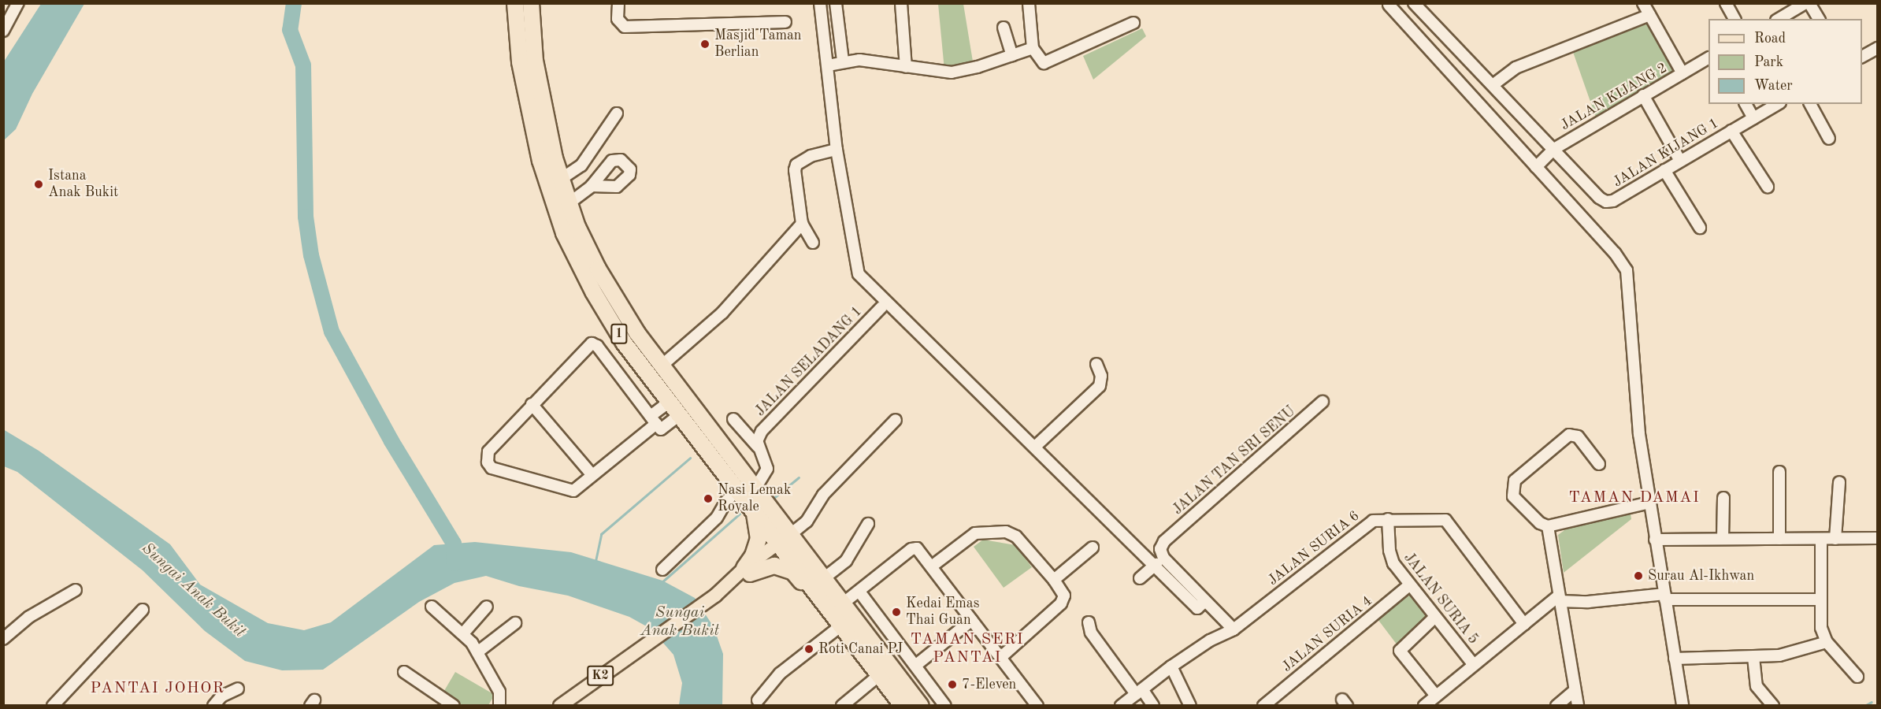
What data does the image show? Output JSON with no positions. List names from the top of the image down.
{
  "streets": {
    "highway": ["1"],
    "main road": ["K2"],
    "street": [
      "JALAN KIJANG 2",
      "JALAN KIJANG 1",
      "JALAN SELADANG 1",
      "JALAN TAN SRI SENU",
      "JALAN SURIA 6",
      "JALAN SURIA 5",
      "JALAN SURIA 4"
    ]
  },
  "crossings": [
    ["JALAN KIJANG 2", "JALAN KIJANG 1"],
    ["1", "K2"],
    ["JALAN SURIA 6", "JALAN SURIA 5"],
    ["JALAN SURIA 5", "JALAN SURIA 4"]
  ],
  "districts": ["TAMAN DAMAI", "TAMAN SERI PANTAI", "PANTAI JOHOR"],
  "water": ["Sungai Anak Bukit"],
  "places": [
    "Masjid Taman Berlian",
    "Istana Anak Bukit",
    "Nasi Lemak Royale",
    "Surau Al-Ikhwan",
    "Kedai Emas Thai Guan",
    "Roti Canai PJ",
    "7-Eleven"
  ],
  "legend": ["Road", "Park", "Water"]
}
